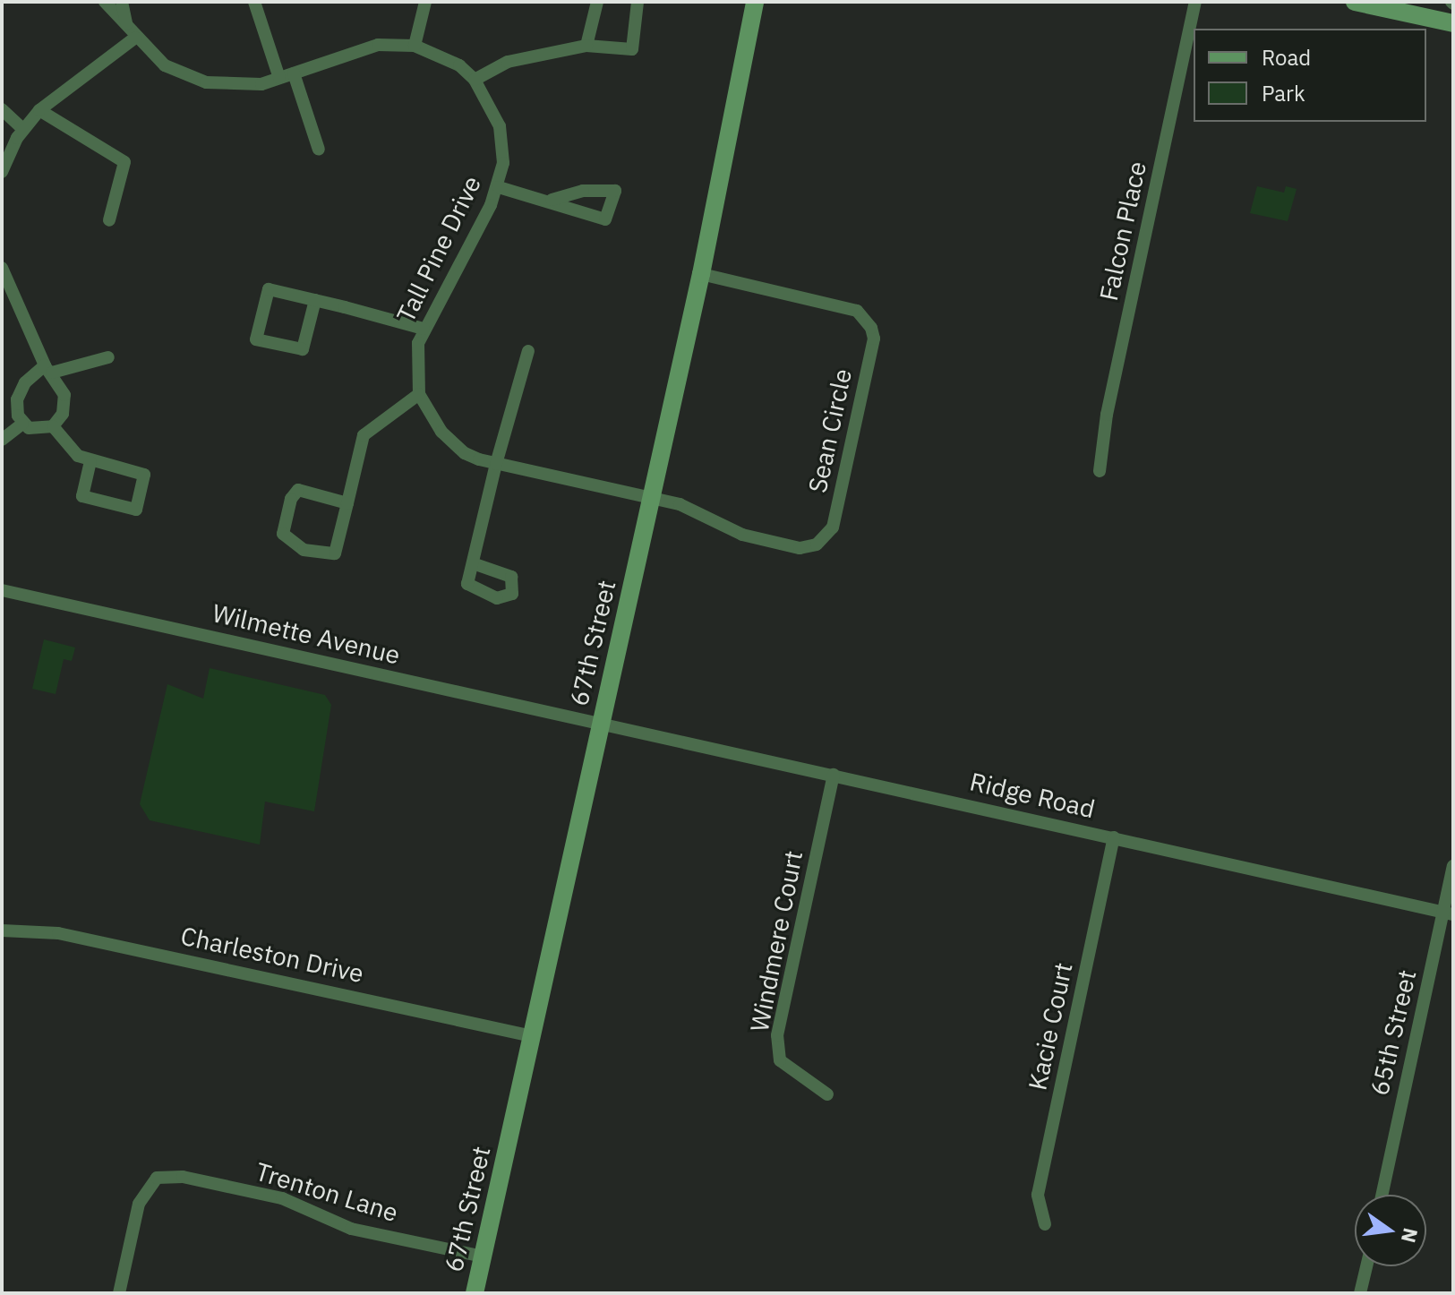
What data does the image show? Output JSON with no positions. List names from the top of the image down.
{
  "streets": {
    "street": [
      "Falcon Place",
      "Tall Pine Drive",
      "Sean Circle",
      "Wilmette Avenue",
      "67th Street",
      "Ridge Road",
      "Windmere Court",
      "Charleston Drive",
      "Kacie Court",
      "65th Street",
      "Trenton Lane"
    ]
  },
  "crossings": [
    ["Tall Pine Drive", "Sean Circle"],
    ["Tall Pine Drive", "67th Street"],
    ["Sean Circle", "67th Street"],
    ["Wilmette Avenue", "67th Street"],
    ["Wilmette Avenue", "Ridge Road"],
    ["67th Street", "Ridge Road"],
    ["67th Street", "Charleston Drive"],
    ["67th Street", "Trenton Lane"],
    ["Ridge Road", "Windmere Court"],
    ["Ridge Road", "Kacie Court"],
    ["Ridge Road", "65th Street"]
  ],
  "legend": ["Road", "Park"],
  "north": "right"
}
